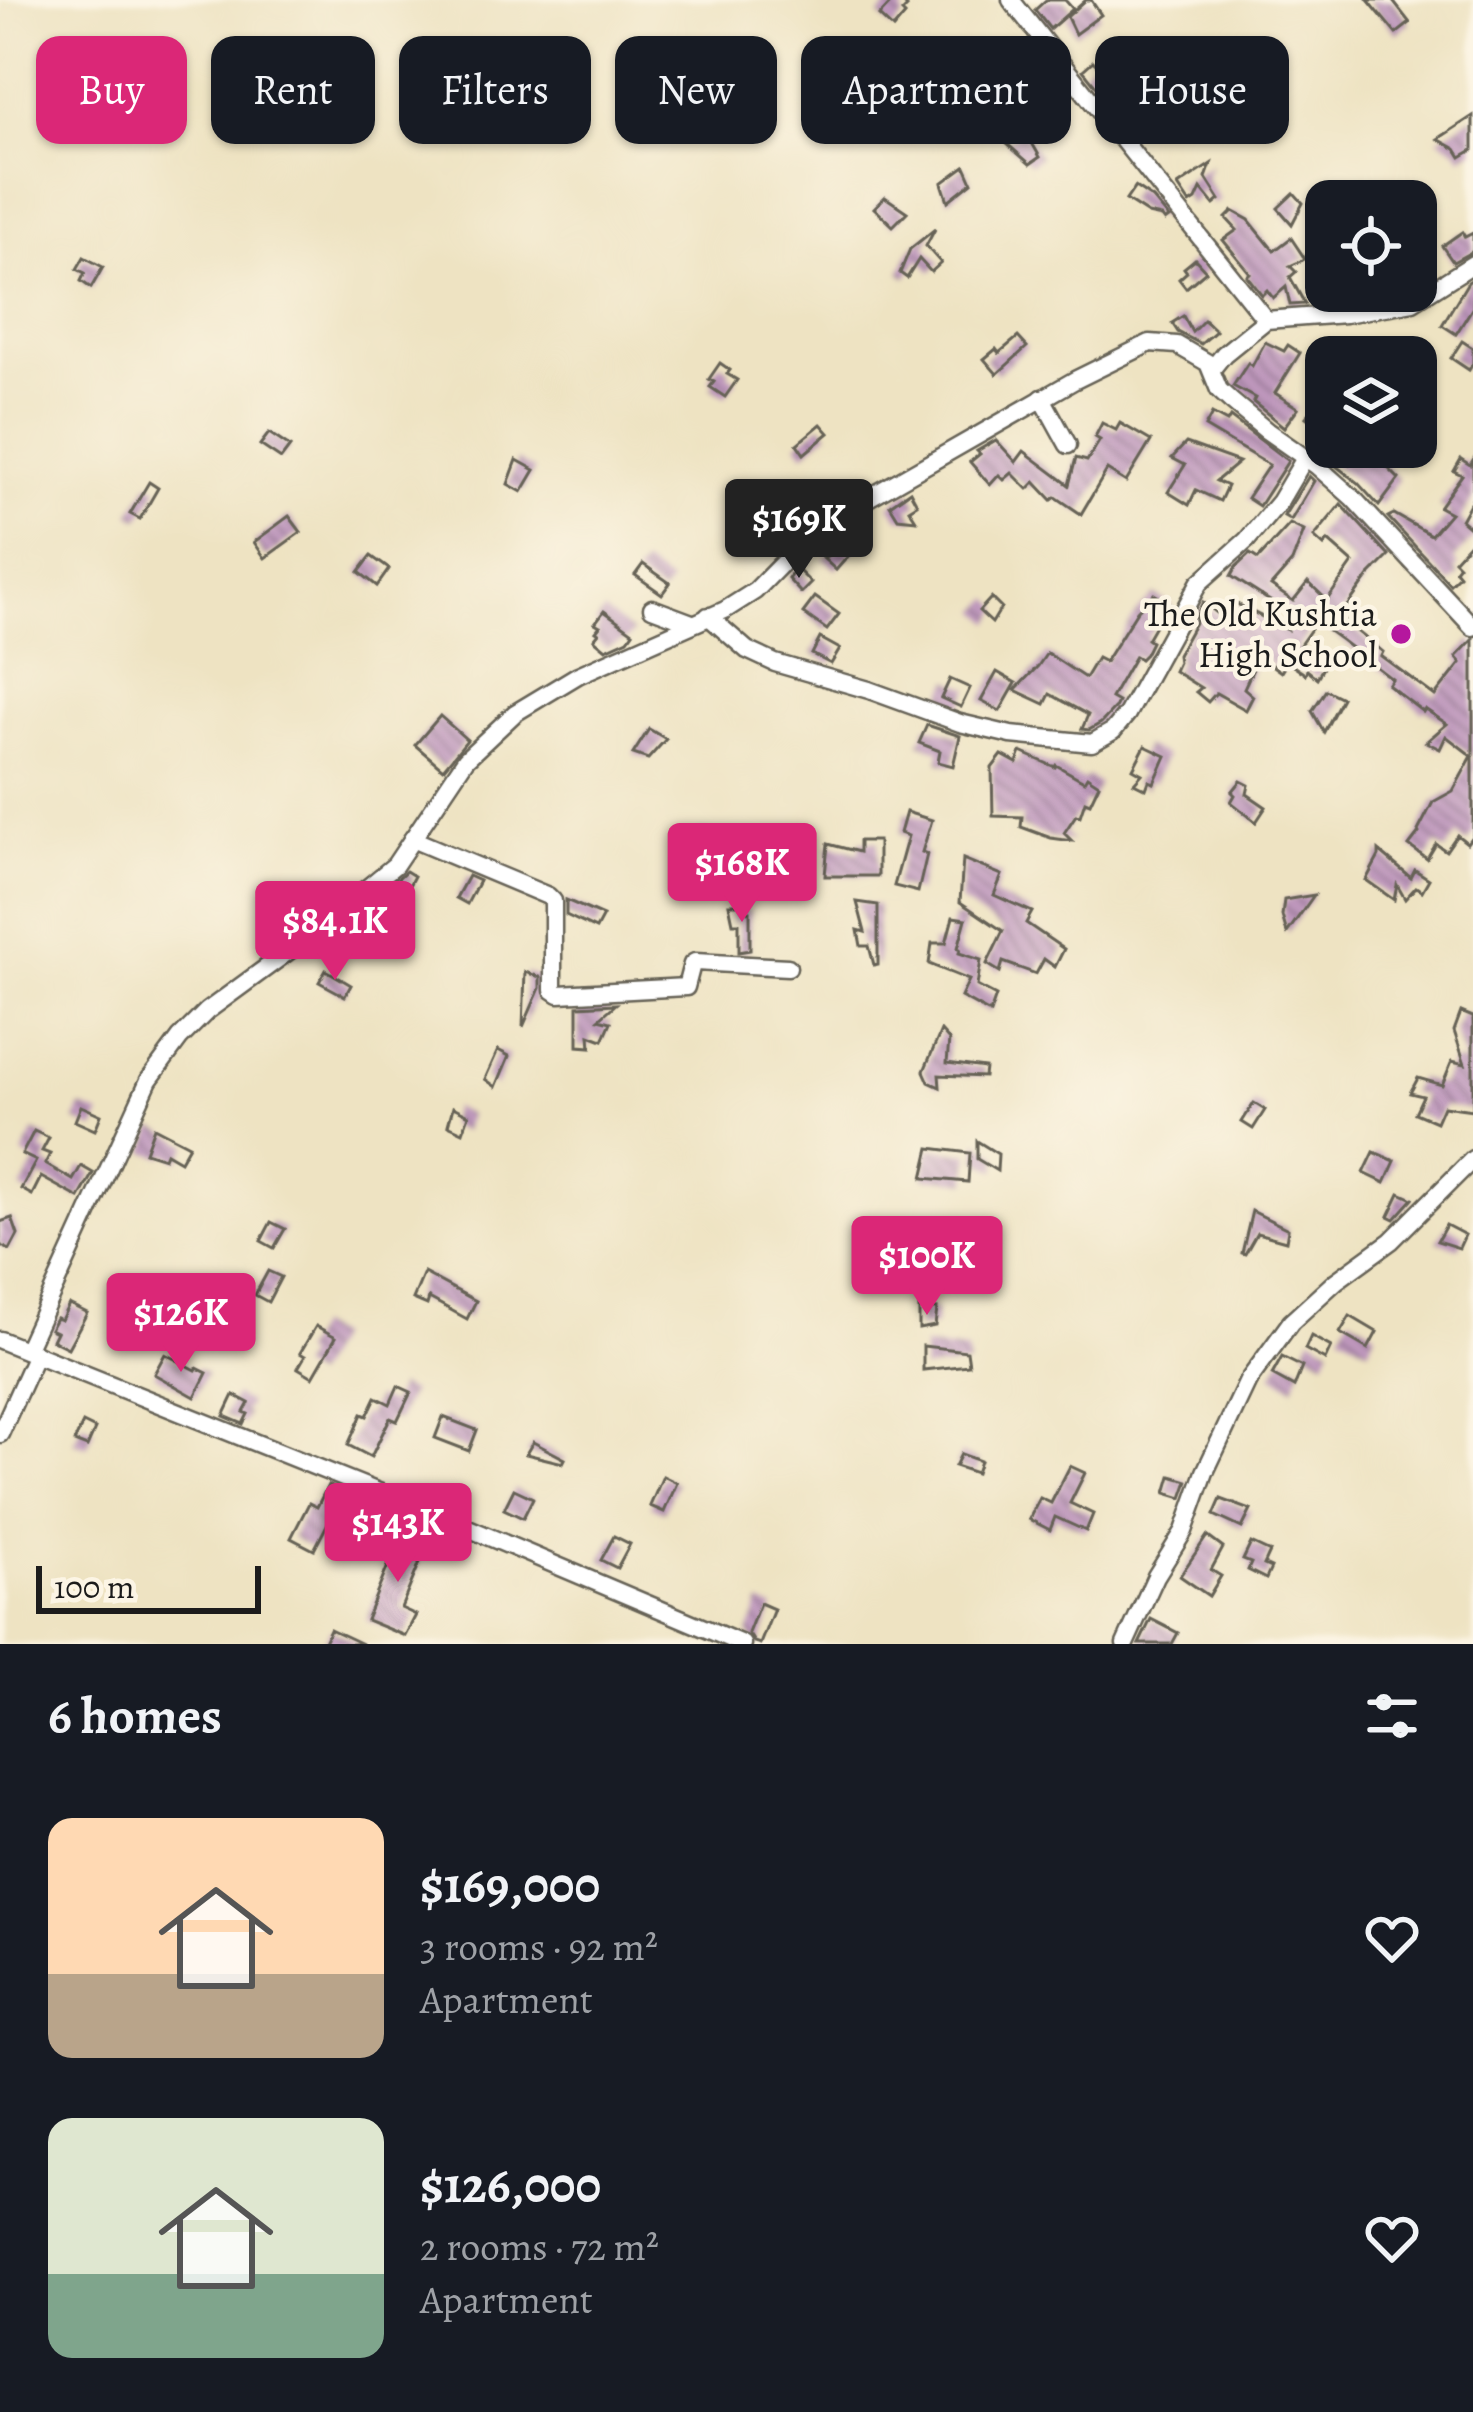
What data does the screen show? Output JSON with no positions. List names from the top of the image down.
{
  "places": ["The Old Kushtia High School"],
  "scale_bar": "100 m",
  "page": {
    "chip": [
      "Buy",
      "Rent",
      "Filters",
      "New",
      "Apartment",
      "House"
    ],
    "price": [
      "$169K",
      "$168K",
      "$84.1K",
      "$100K",
      "$126K",
      "$143K"
    ],
    "scale": "100 m",
    "heading": "6 homes",
    "list": [
      {
        "name": "$169,000",
        "note": "3 rooms · 92 m² · Apartment"
      },
      {
        "name": "$126,000",
        "note": "2 rooms · 72 m² · Apartment"
      }
    ]
  }
}
